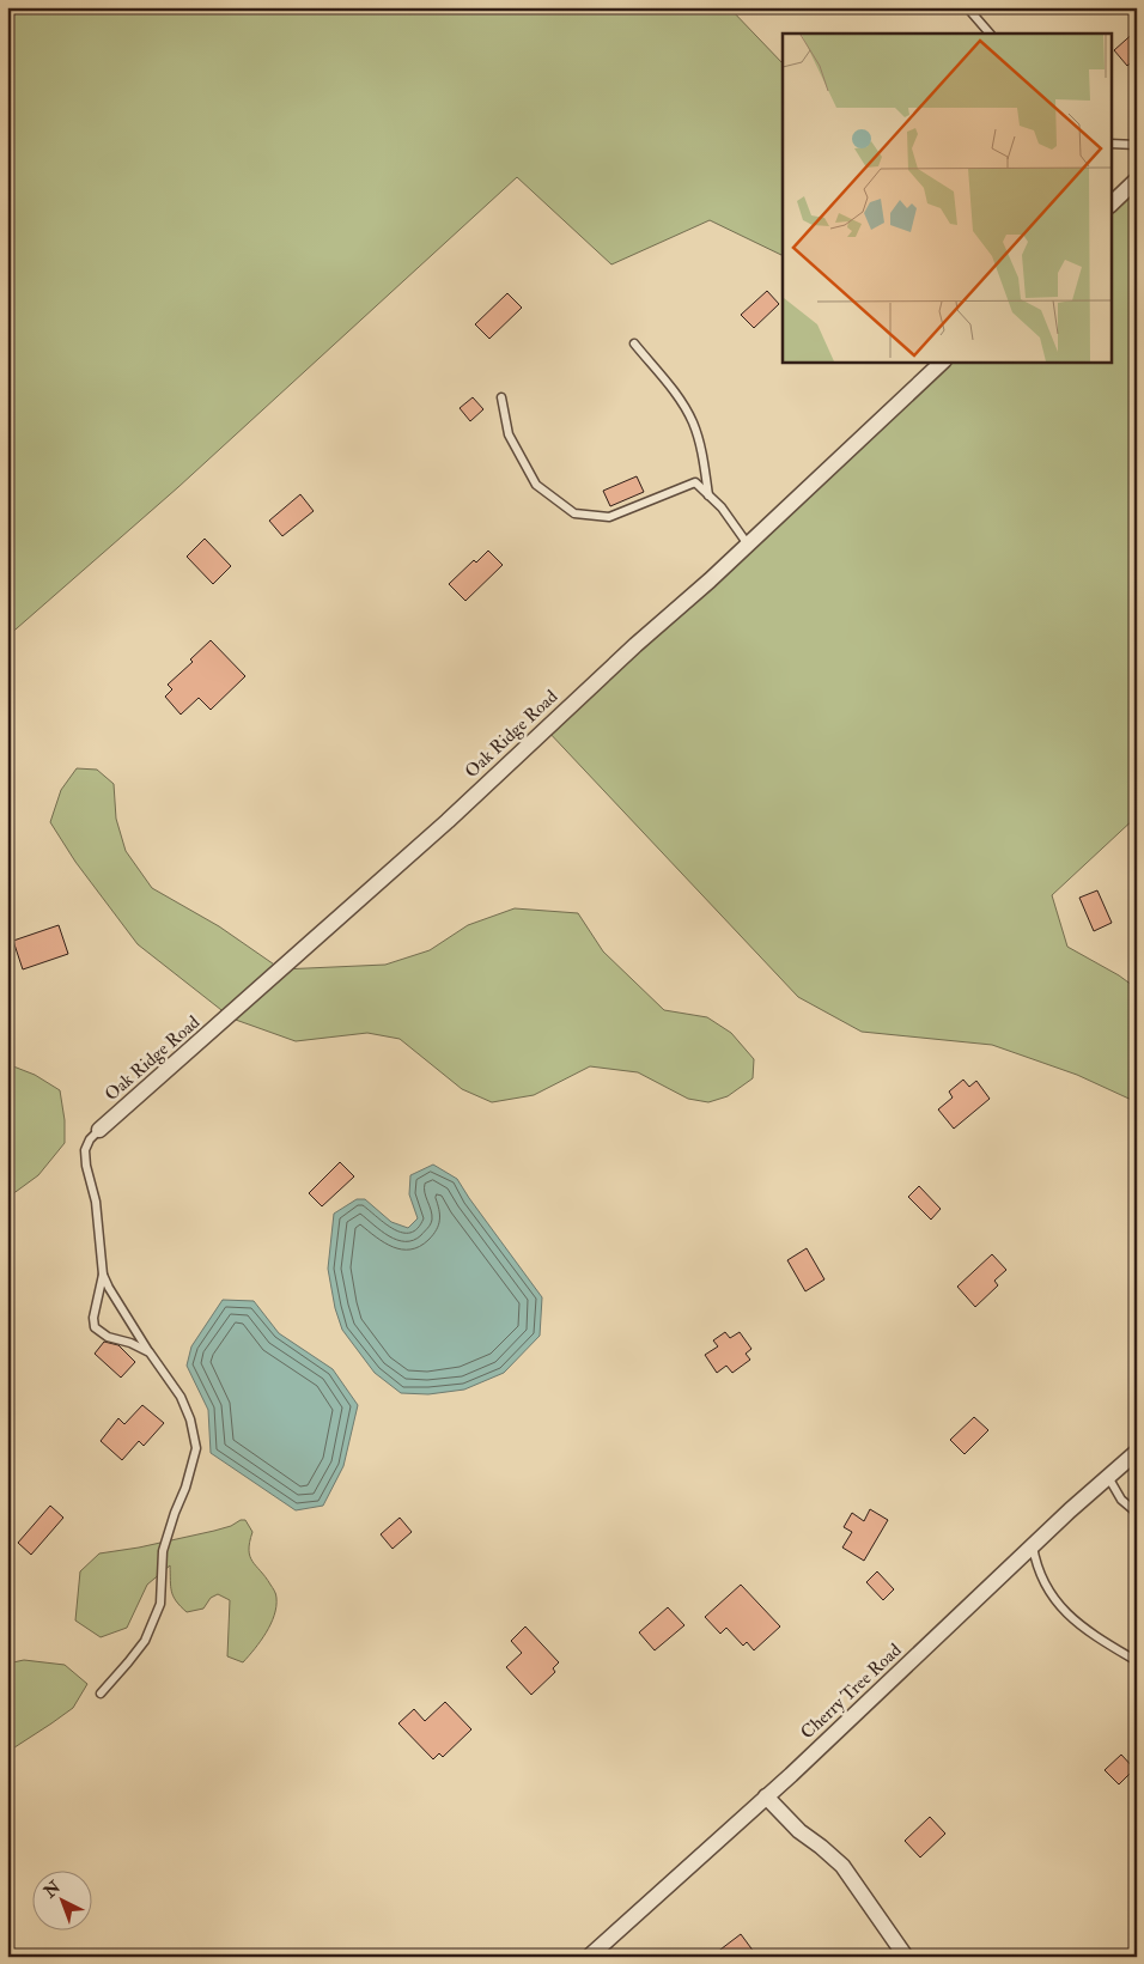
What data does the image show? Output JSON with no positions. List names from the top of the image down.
{
  "streets": {
    "street": ["Oak Ridge Road", "Cherry Tree Road"]
  },
  "north": "top left"
}
